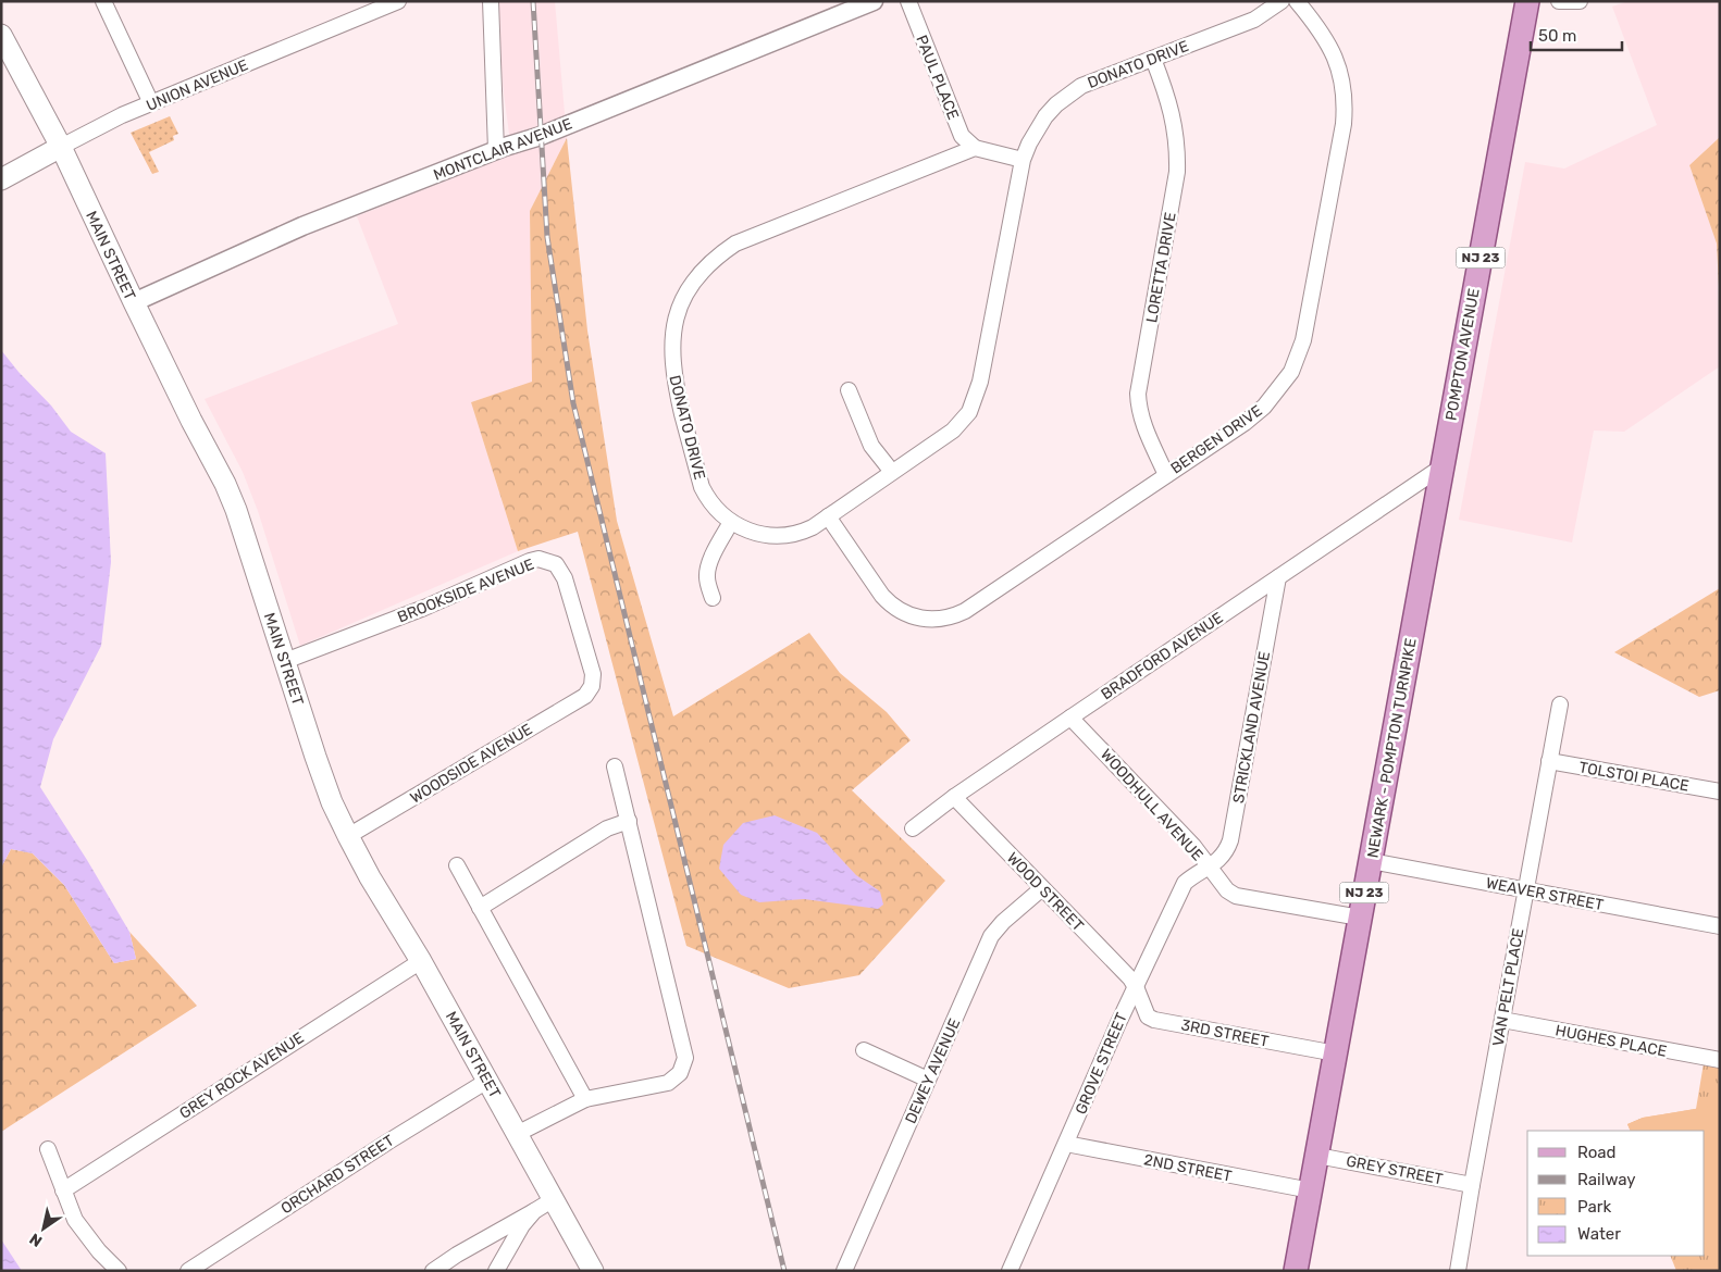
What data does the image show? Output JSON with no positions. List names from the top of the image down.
{
  "streets": {
    "main road": [
      "UNION AVENUE",
      "MAIN STREET",
      "NJ 23",
      "POMPTON AVENUE",
      "NEWARK - POMPTON TURNPIKE"
    ],
    "street": [
      "DONATO DRIVE",
      "PAUL PLACE",
      "MONTCLAIR AVENUE",
      "LORETTA DRIVE",
      "BERGEN DRIVE",
      "BROOKSIDE AVENUE",
      "BRADFORD AVENUE",
      "STRICKLAND AVENUE",
      "WOODSIDE AVENUE",
      "TOLSTOI PLACE",
      "WOODHULL AVENUE",
      "WOOD STREET",
      "WEAVER STREET",
      "VAN PELT PLACE",
      "3RD STREET",
      "HUGHES PLACE",
      "GROVE STREET",
      "DEWEY AVENUE",
      "GREY ROCK AVENUE",
      "2ND STREET",
      "GREY STREET",
      "ORCHARD STREET"
    ]
  },
  "crossings": [
    ["DONATO DRIVE", "PAUL PLACE"],
    ["DONATO DRIVE", "LORETTA DRIVE"],
    ["DONATO DRIVE", "BERGEN DRIVE"],
    ["UNION AVENUE", "MAIN STREET"],
    ["MONTCLAIR AVENUE", "MAIN STREET"],
    ["MAIN STREET", "BROOKSIDE AVENUE"],
    ["MAIN STREET", "WOODSIDE AVENUE"],
    ["MAIN STREET", "GREY ROCK AVENUE"],
    ["MAIN STREET", "ORCHARD STREET"],
    ["LORETTA DRIVE", "BERGEN DRIVE"],
    ["POMPTON AVENUE", "BRADFORD AVENUE"],
    ["POMPTON AVENUE", "NEWARK - POMPTON TURNPIKE"],
    ["BROOKSIDE AVENUE", "WOODSIDE AVENUE"],
    ["BRADFORD AVENUE", "STRICKLAND AVENUE"],
    ["BRADFORD AVENUE", "WOODHULL AVENUE"],
    ["BRADFORD AVENUE", "WOOD STREET"],
    ["STRICKLAND AVENUE", "WOODHULL AVENUE"],
    ["STRICKLAND AVENUE", "GROVE STREET"],
    ["NEWARK - POMPTON TURNPIKE", "WOODHULL AVENUE"],
    ["NEWARK - POMPTON TURNPIKE", "WEAVER STREET"],
    ["NEWARK - POMPTON TURNPIKE", "3RD STREET"],
    ["NEWARK - POMPTON TURNPIKE", "2ND STREET"],
    ["NEWARK - POMPTON TURNPIKE", "GREY STREET"],
    ["TOLSTOI PLACE", "VAN PELT PLACE"],
    ["WOODHULL AVENUE", "GROVE STREET"],
    ["WOOD STREET", "3RD STREET"],
    ["WOOD STREET", "GROVE STREET"],
    ["WOOD STREET", "DEWEY AVENUE"],
    ["WEAVER STREET", "VAN PELT PLACE"],
    ["VAN PELT PLACE", "HUGHES PLACE"],
    ["VAN PELT PLACE", "GREY STREET"],
    ["3RD STREET", "GROVE STREET"],
    ["GROVE STREET", "2ND STREET"]
  ],
  "legend": [
    "Road",
    "Railway",
    "Park",
    "Water"
  ],
  "scale_bar": "50 m",
  "north": "bottom left"
}
